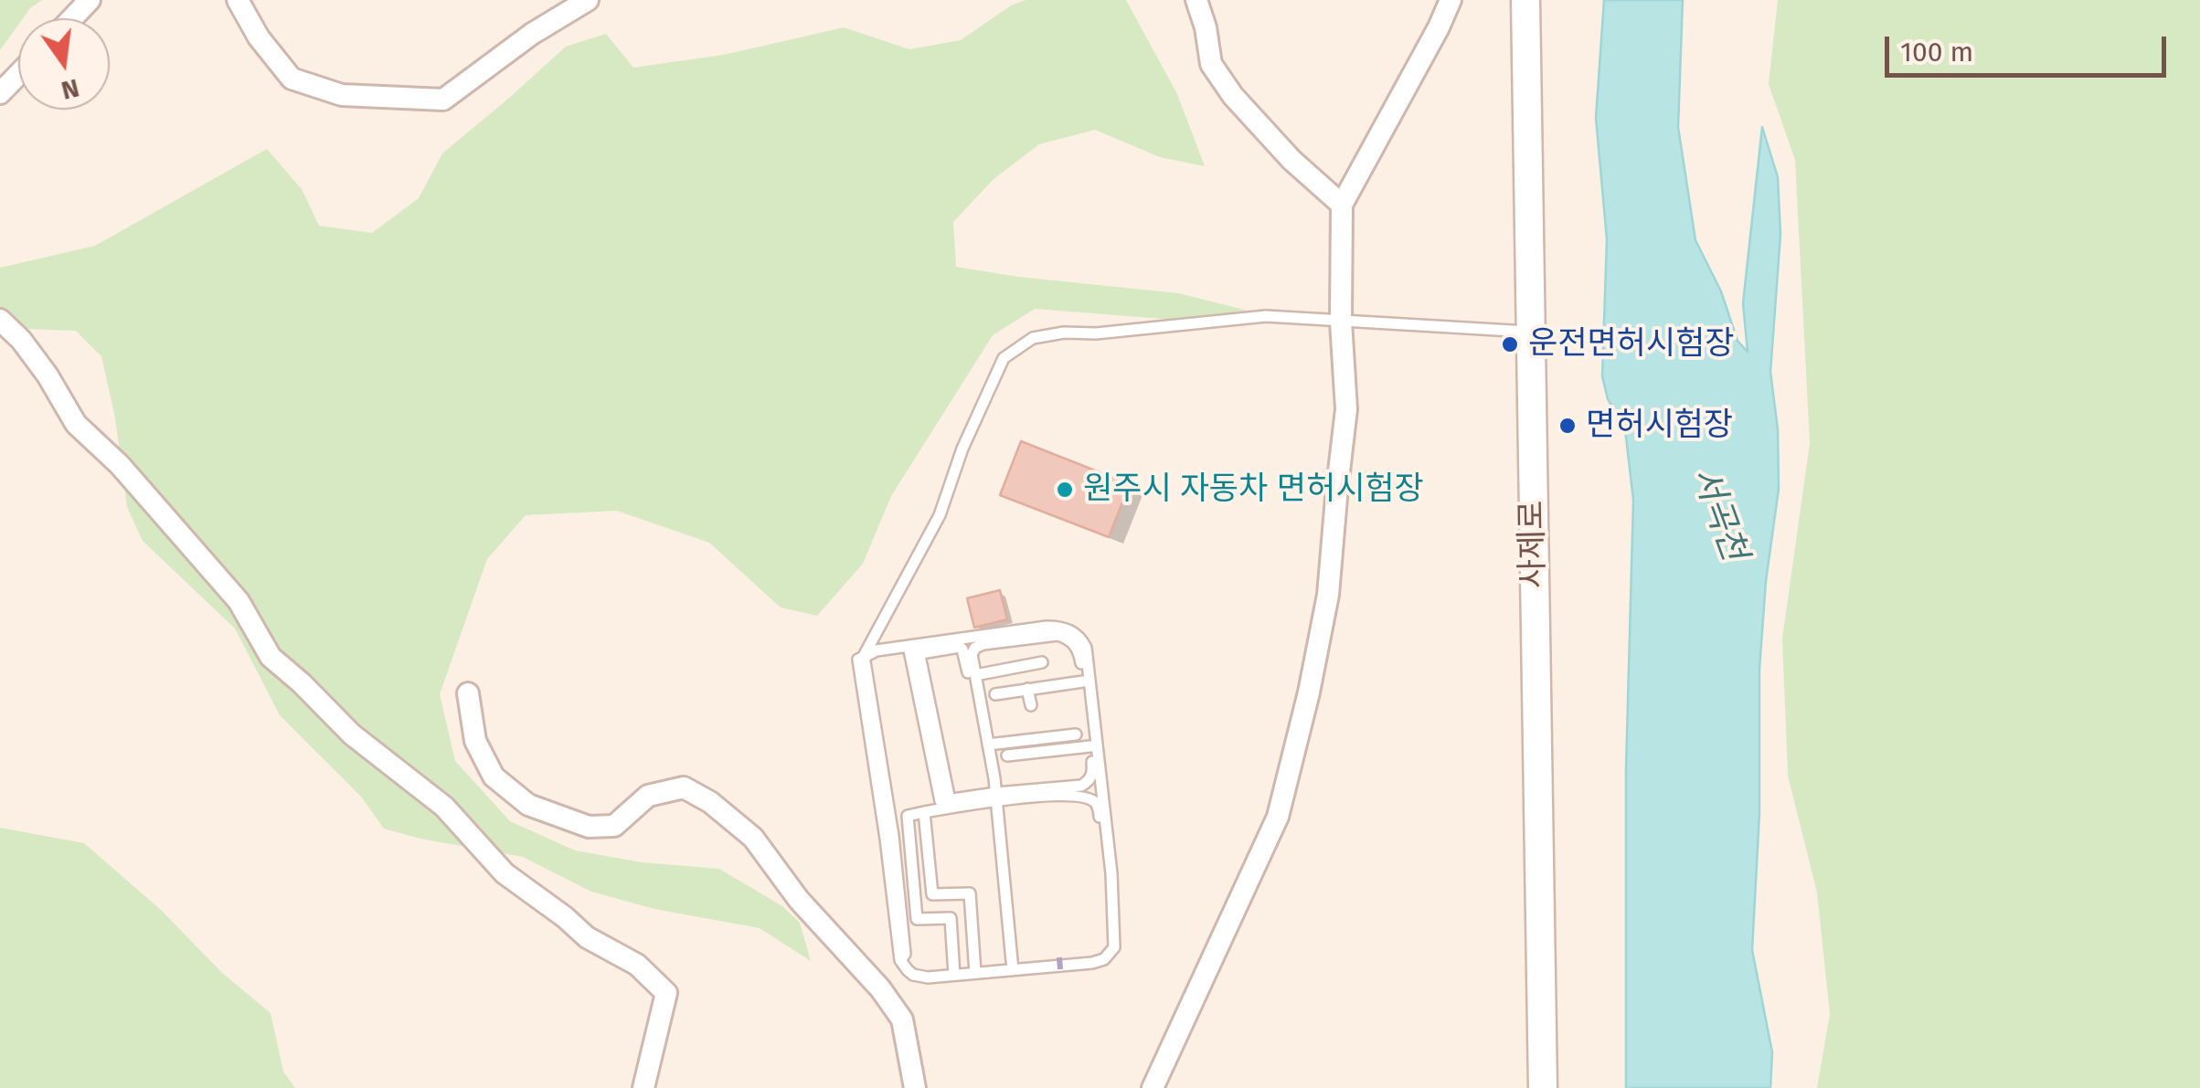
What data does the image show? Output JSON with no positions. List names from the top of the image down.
{
  "streets": {
    "street": ["사제로"]
  },
  "water": ["서곡천"],
  "places": ["운전면허시험장", "면허시험장", "원주시 자동차 면허시험장"],
  "scale_bar": "100 m",
  "north": "bottom"
}
